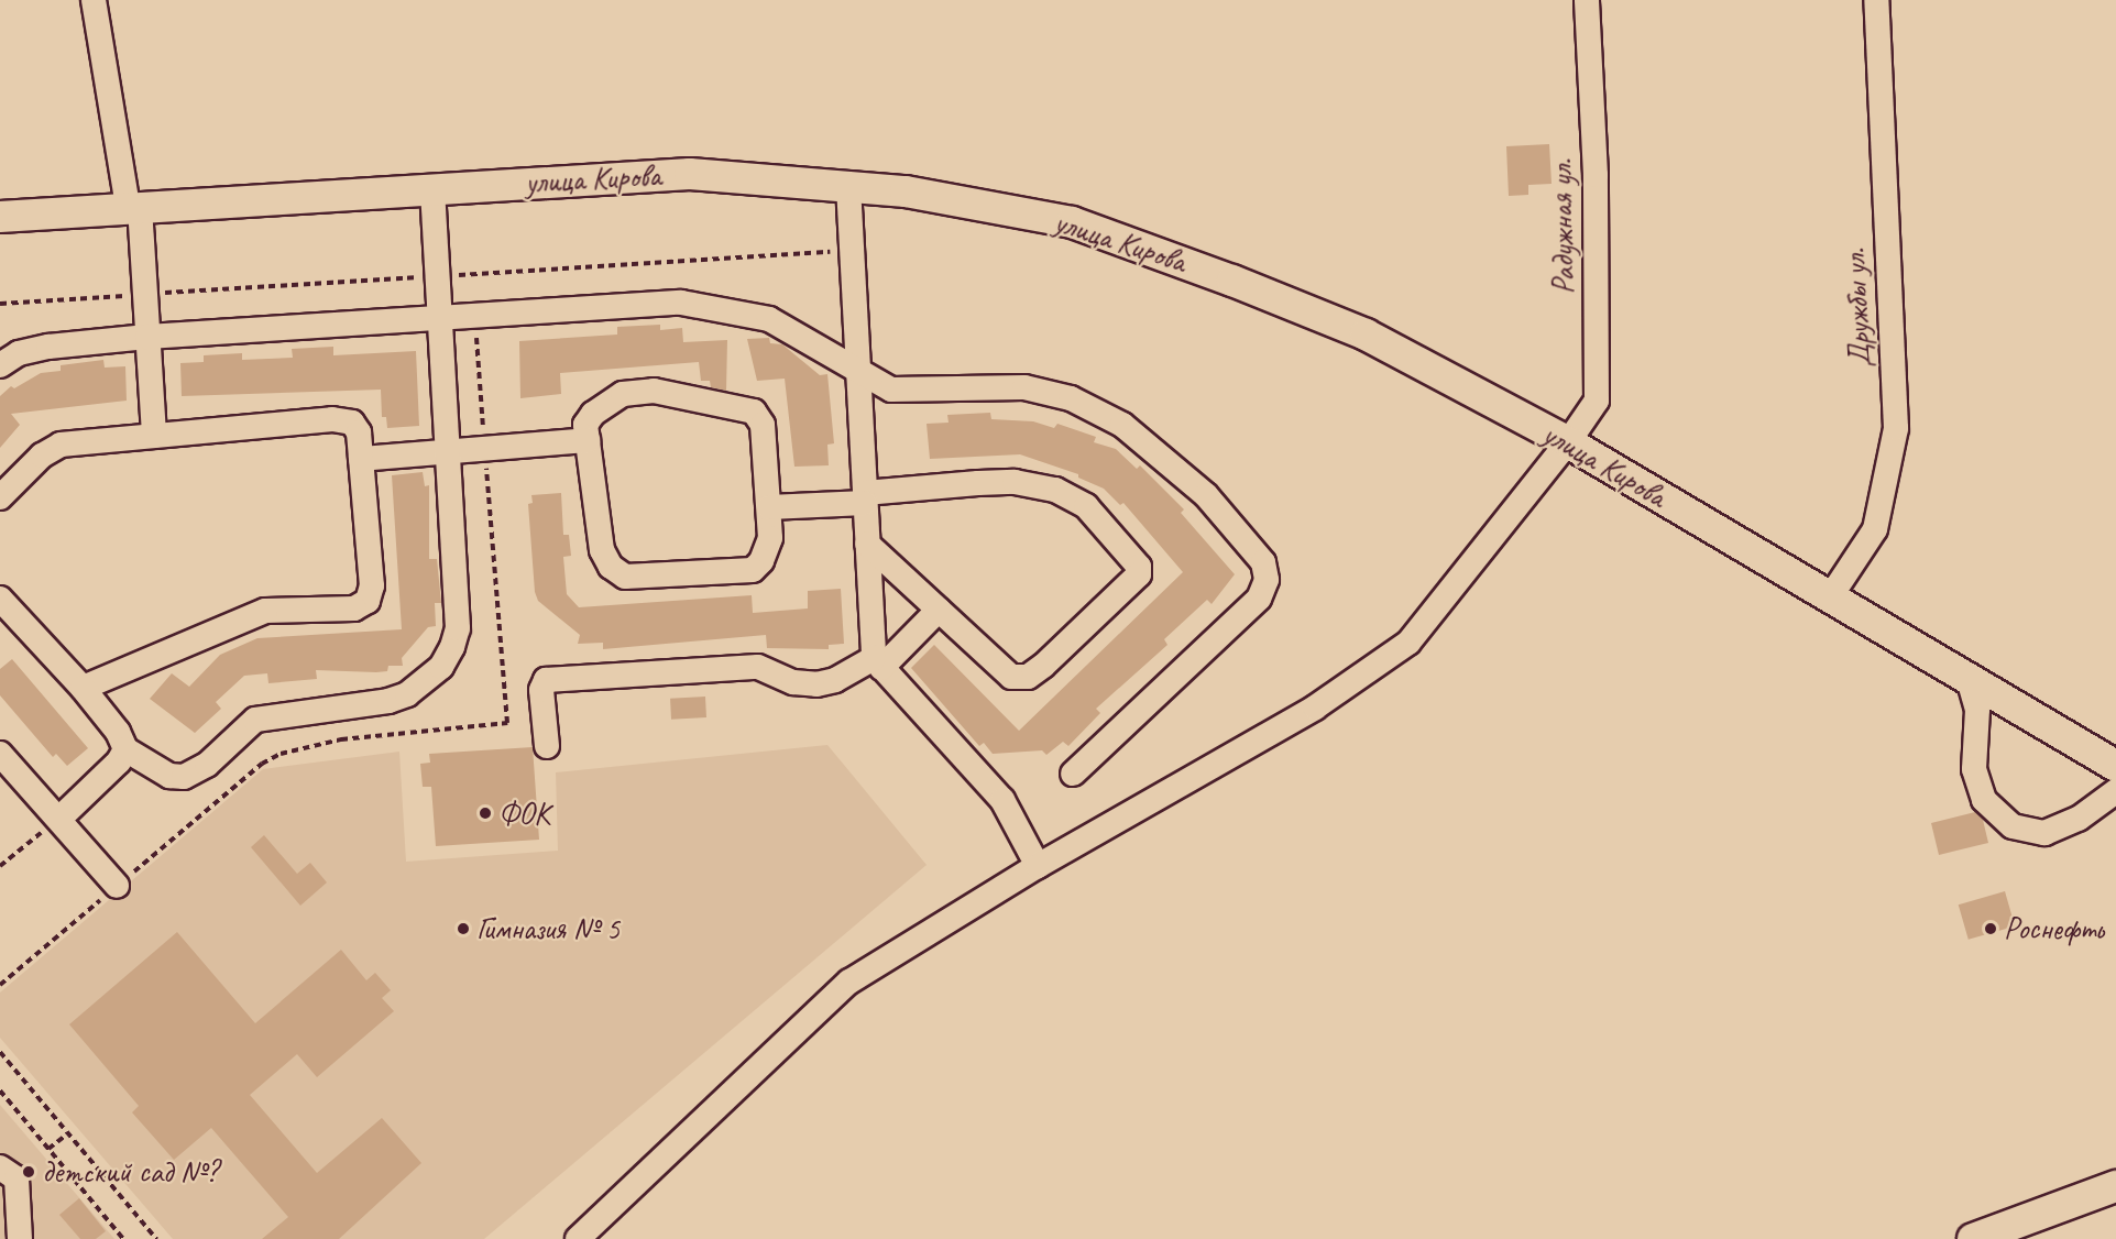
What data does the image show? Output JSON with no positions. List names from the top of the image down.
{
  "streets": {
    "main road": ["улица Кирова"],
    "street": ["Радужная ул.", "Дружбы ул."]
  },
  "crossings": [
    ["улица Кирова", "Радужная ул."],
    ["улица Кирова", "Дружбы ул."]
  ],
  "places": [
    "ФОК",
    "Гимназия № 5",
    "Роснефть",
    "детский сад №?"
  ]
}
